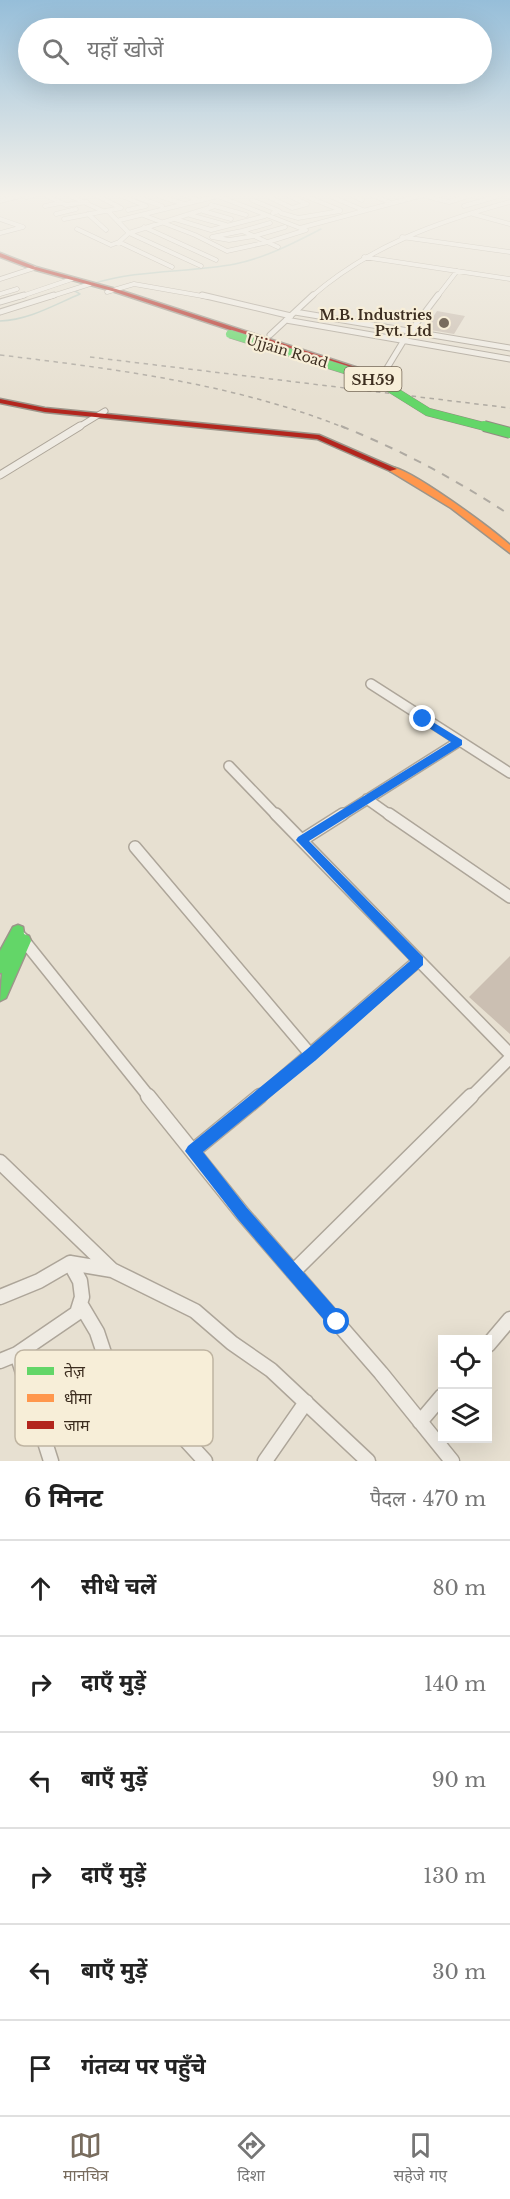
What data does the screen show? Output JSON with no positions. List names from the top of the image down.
{
  "streets": {
    "main road": ["Ujjain Road", "SH59"]
  },
  "crossings": [
    ["Ujjain Road", "SH59"]
  ],
  "places": ["M.B. Industries Pvt. Ltd"],
  "legend": ["तेज़", "धीमा", "जाम"],
  "page": {
    "search": "यहाँ खोजें",
    "heading": ["6 मिनट", "पैदल · 470 m"],
    "list": [
      ["सीधे चलें", "80 m"],
      ["दाएँ मुड़ें", "140 m"],
      ["बाएँ मुड़ें", "90 m"],
      ["दाएँ मुड़ें", "130 m"],
      ["बाएँ मुड़ें", "30 m"],
      "गंतव्य पर पहुँचे"
    ],
    "nav": ["मानचित्र", "दिशा", "सहेजे गए"]
  }
}
